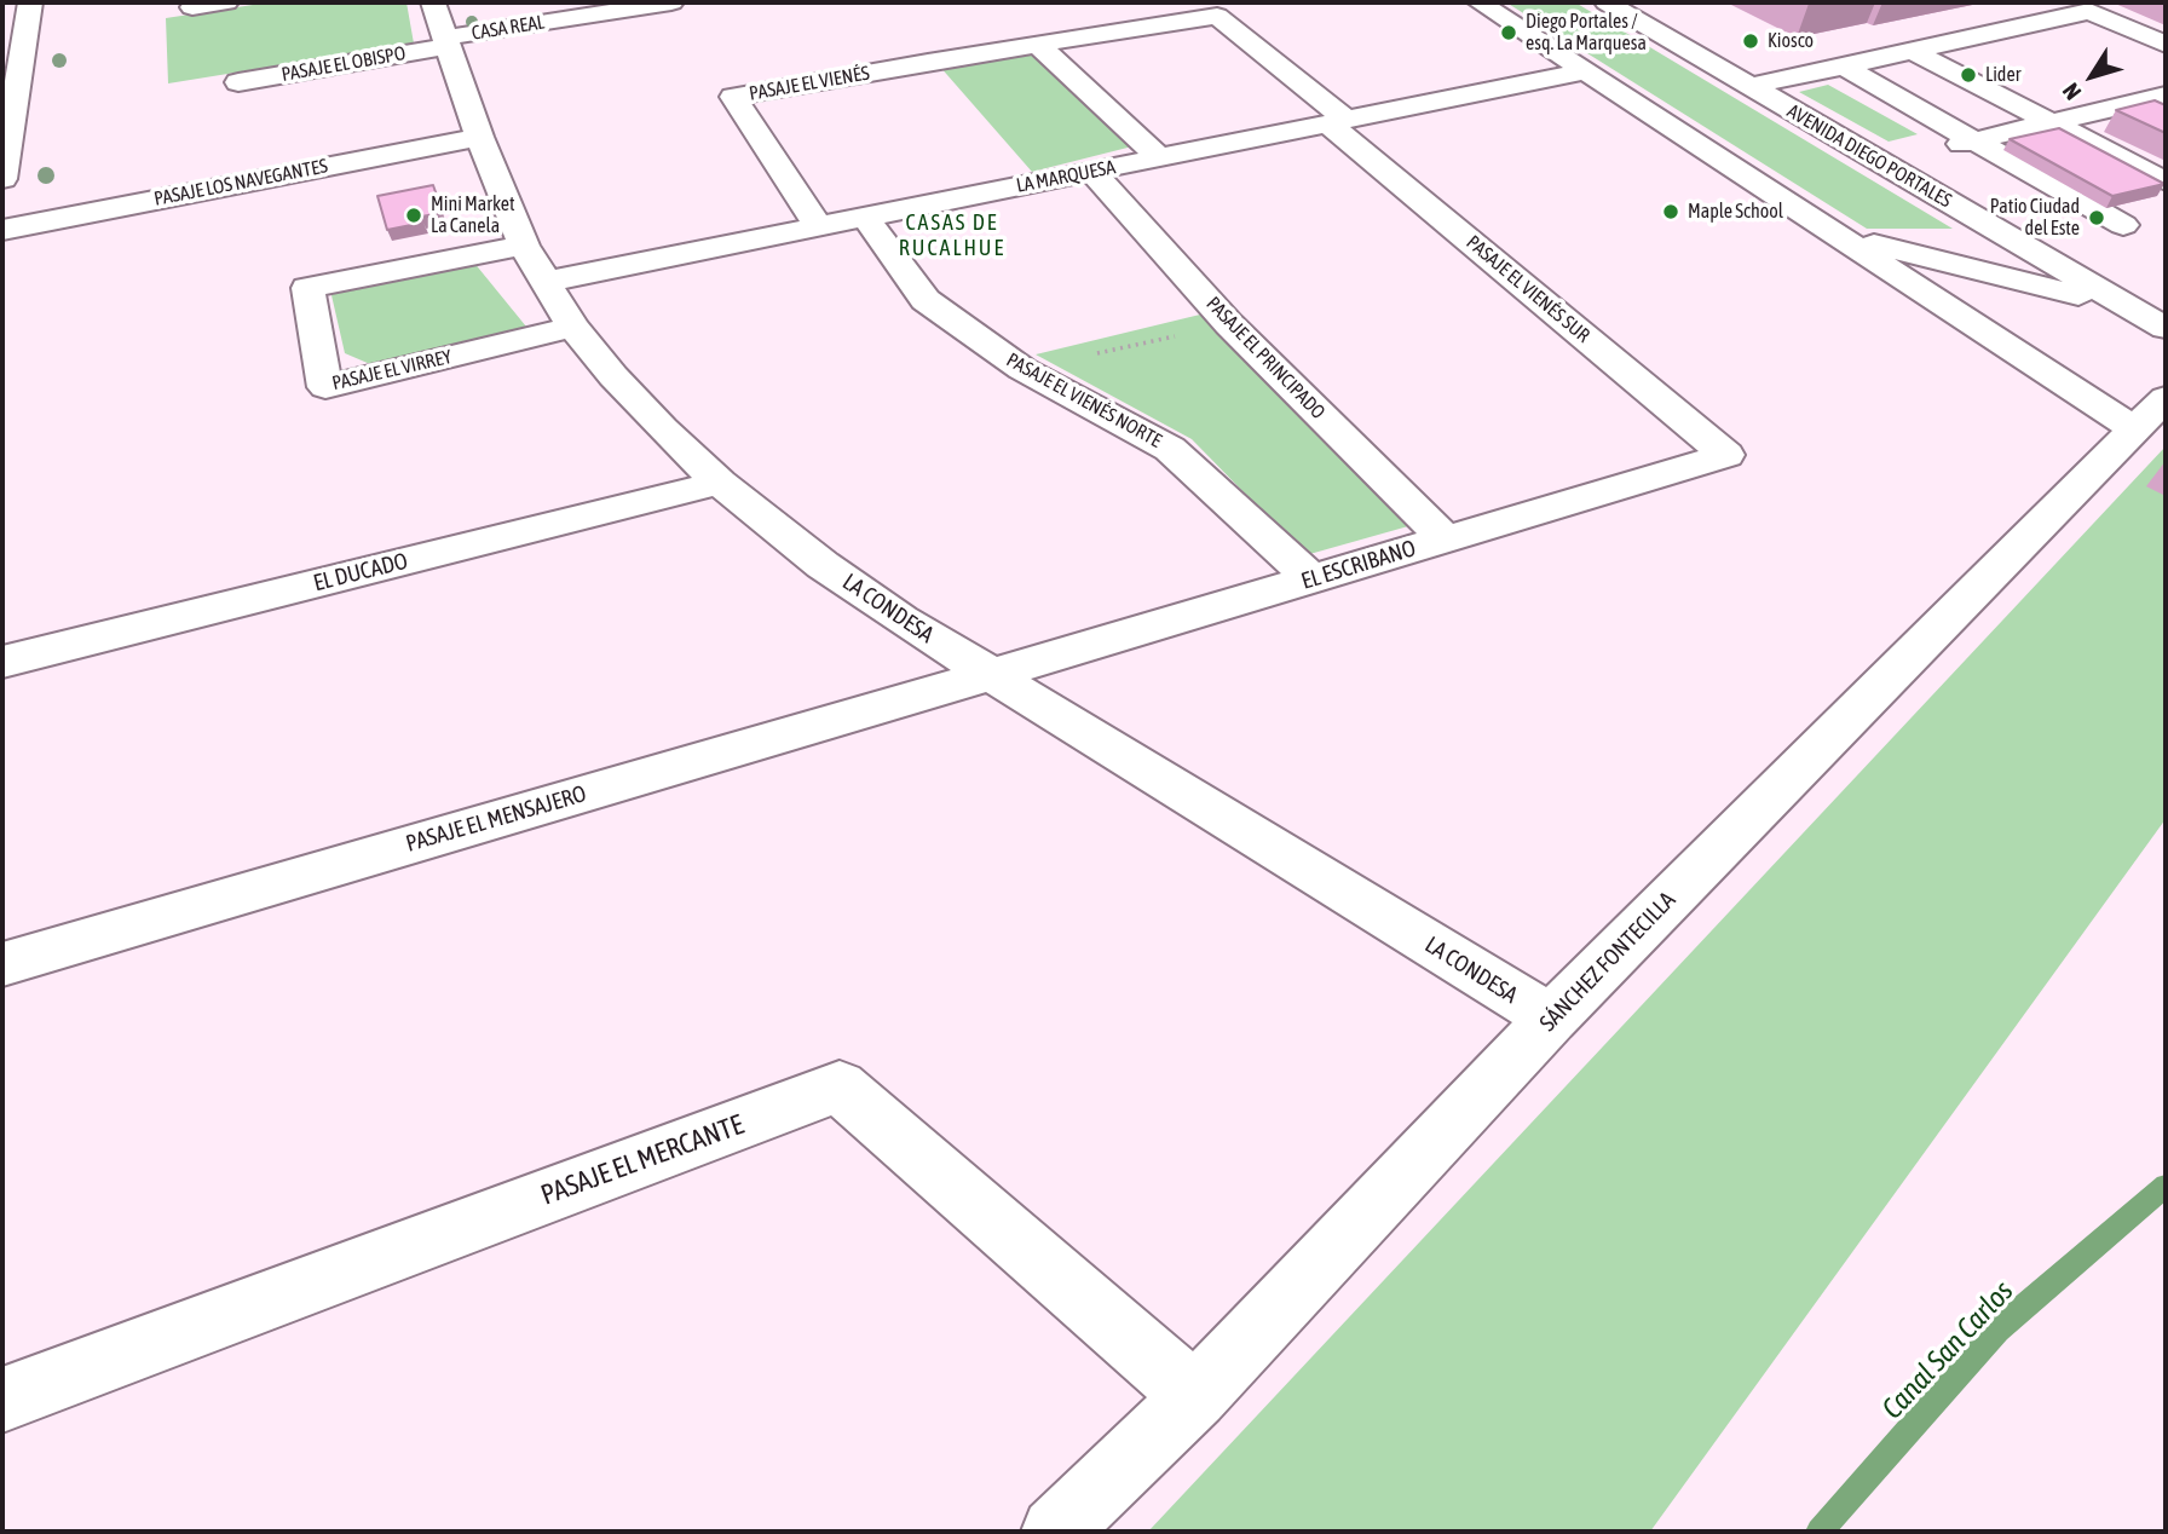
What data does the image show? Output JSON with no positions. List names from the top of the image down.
{
  "streets": {
    "street": [
      "CASA REAL",
      "PASAJE EL OBISPO",
      "PASAJE EL VIENÉS",
      "AVENIDA DIEGO PORTALES",
      "LA MARQUESA",
      "PASAJE LOS NAVEGANTES",
      "PASAJE EL VIENÉS SUR",
      "PASAJE EL PRINCIPADO",
      "PASAJE EL VIRREY",
      "PASAJE EL VIENÉS NORTE",
      "EL ESCRIBANO",
      "EL DUCADO",
      "LA CONDESA",
      "PASAJE EL MENSAJERO",
      "SÁNCHEZ FONTECILLA",
      "PASAJE EL MERCANTE"
    ]
  },
  "crossings": [
    ["CASA REAL", "PASAJE EL OBISPO"],
    ["CASA REAL", "LA CONDESA"],
    ["PASAJE EL OBISPO", "LA CONDESA"],
    ["PASAJE EL VIENÉS", "LA MARQUESA"],
    ["PASAJE EL VIENÉS", "PASAJE EL VIENÉS SUR"],
    ["AVENIDA DIEGO PORTALES", "LA MARQUESA"],
    ["AVENIDA DIEGO PORTALES", "SÁNCHEZ FONTECILLA"],
    ["LA MARQUESA", "PASAJE EL VIENÉS SUR"],
    ["LA MARQUESA", "PASAJE EL PRINCIPADO"],
    ["LA MARQUESA", "PASAJE EL VIENÉS NORTE"],
    ["LA MARQUESA", "LA CONDESA"],
    ["PASAJE LOS NAVEGANTES", "LA CONDESA"],
    ["PASAJE EL VIENÉS SUR", "EL ESCRIBANO"],
    ["PASAJE EL PRINCIPADO", "EL ESCRIBANO"],
    ["PASAJE EL VIRREY", "LA CONDESA"],
    ["PASAJE EL VIENÉS NORTE", "EL ESCRIBANO"],
    ["EL ESCRIBANO", "LA CONDESA"],
    ["EL ESCRIBANO", "PASAJE EL MENSAJERO"],
    ["EL DUCADO", "LA CONDESA"],
    ["LA CONDESA", "PASAJE EL MENSAJERO"],
    ["LA CONDESA", "SÁNCHEZ FONTECILLA"],
    ["SÁNCHEZ FONTECILLA", "PASAJE EL MERCANTE"]
  ],
  "districts": ["CASAS DE RUCALHUE"],
  "water": ["Canal San Carlos"],
  "places": [
    "Diego Portales / esq. La Marquesa",
    "Kiosco",
    "Lider",
    "Maple School",
    "Mini Market La Canela",
    "Patio Ciudad del Este"
  ],
  "north": "bottom left"
}
